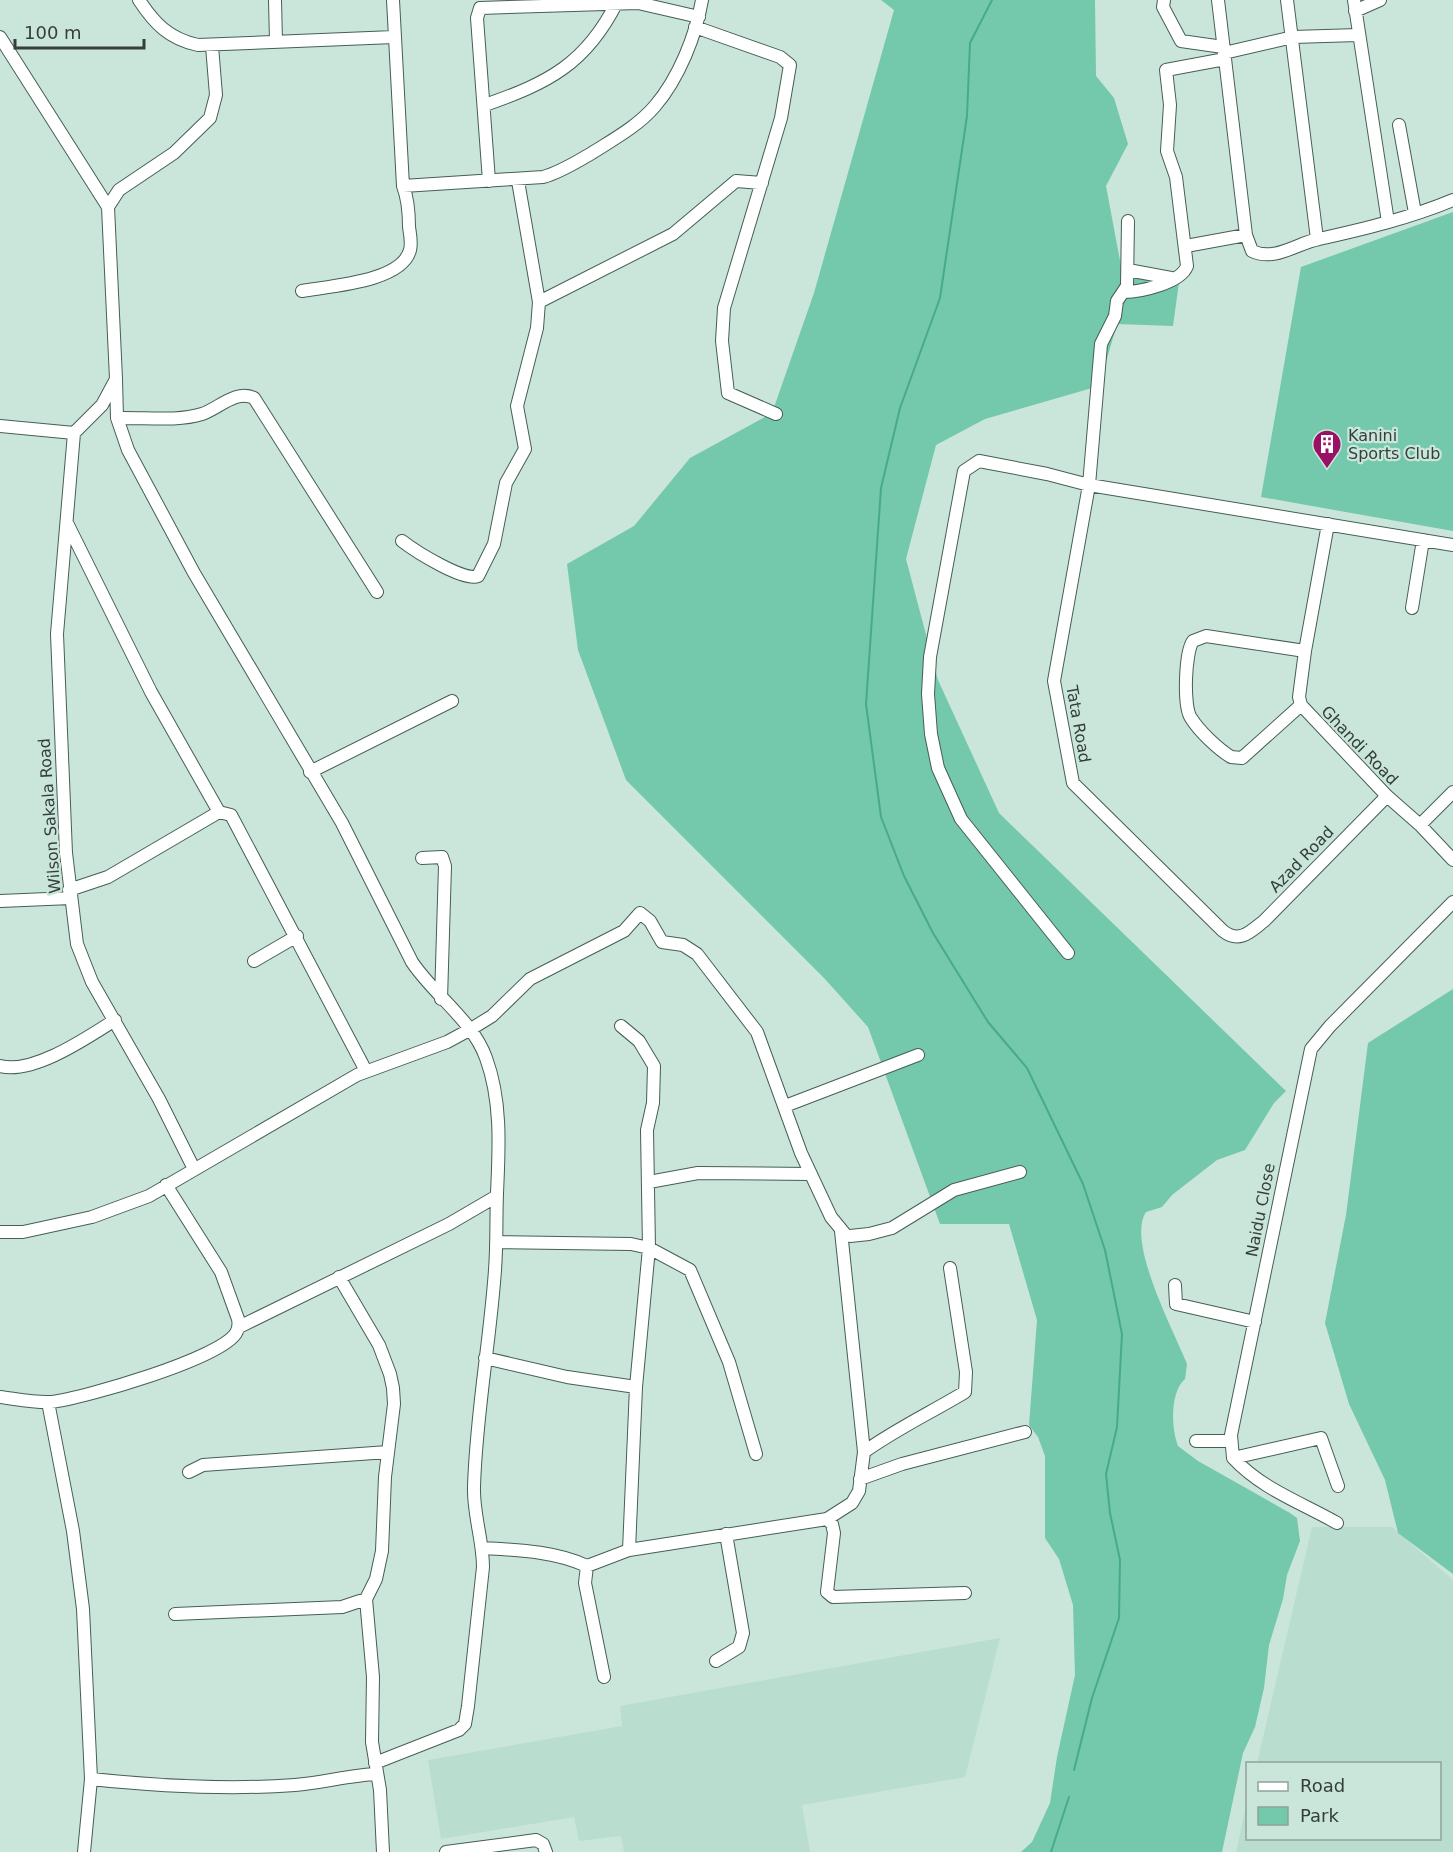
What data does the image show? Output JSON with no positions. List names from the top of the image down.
{
  "streets": {
    "street": [
      "Tata Road",
      "Ghandi Road",
      "Wilson Sakala Road",
      "Azad Road",
      "Naidu Close"
    ]
  },
  "crossings": [
    ["Tata Road", "Azad Road"],
    ["Ghandi Road", "Azad Road"]
  ],
  "places": {
    "building": ["Kanini Sports Club"]
  },
  "legend": ["Road", "Park"],
  "scale_bar": "100 m"
}
